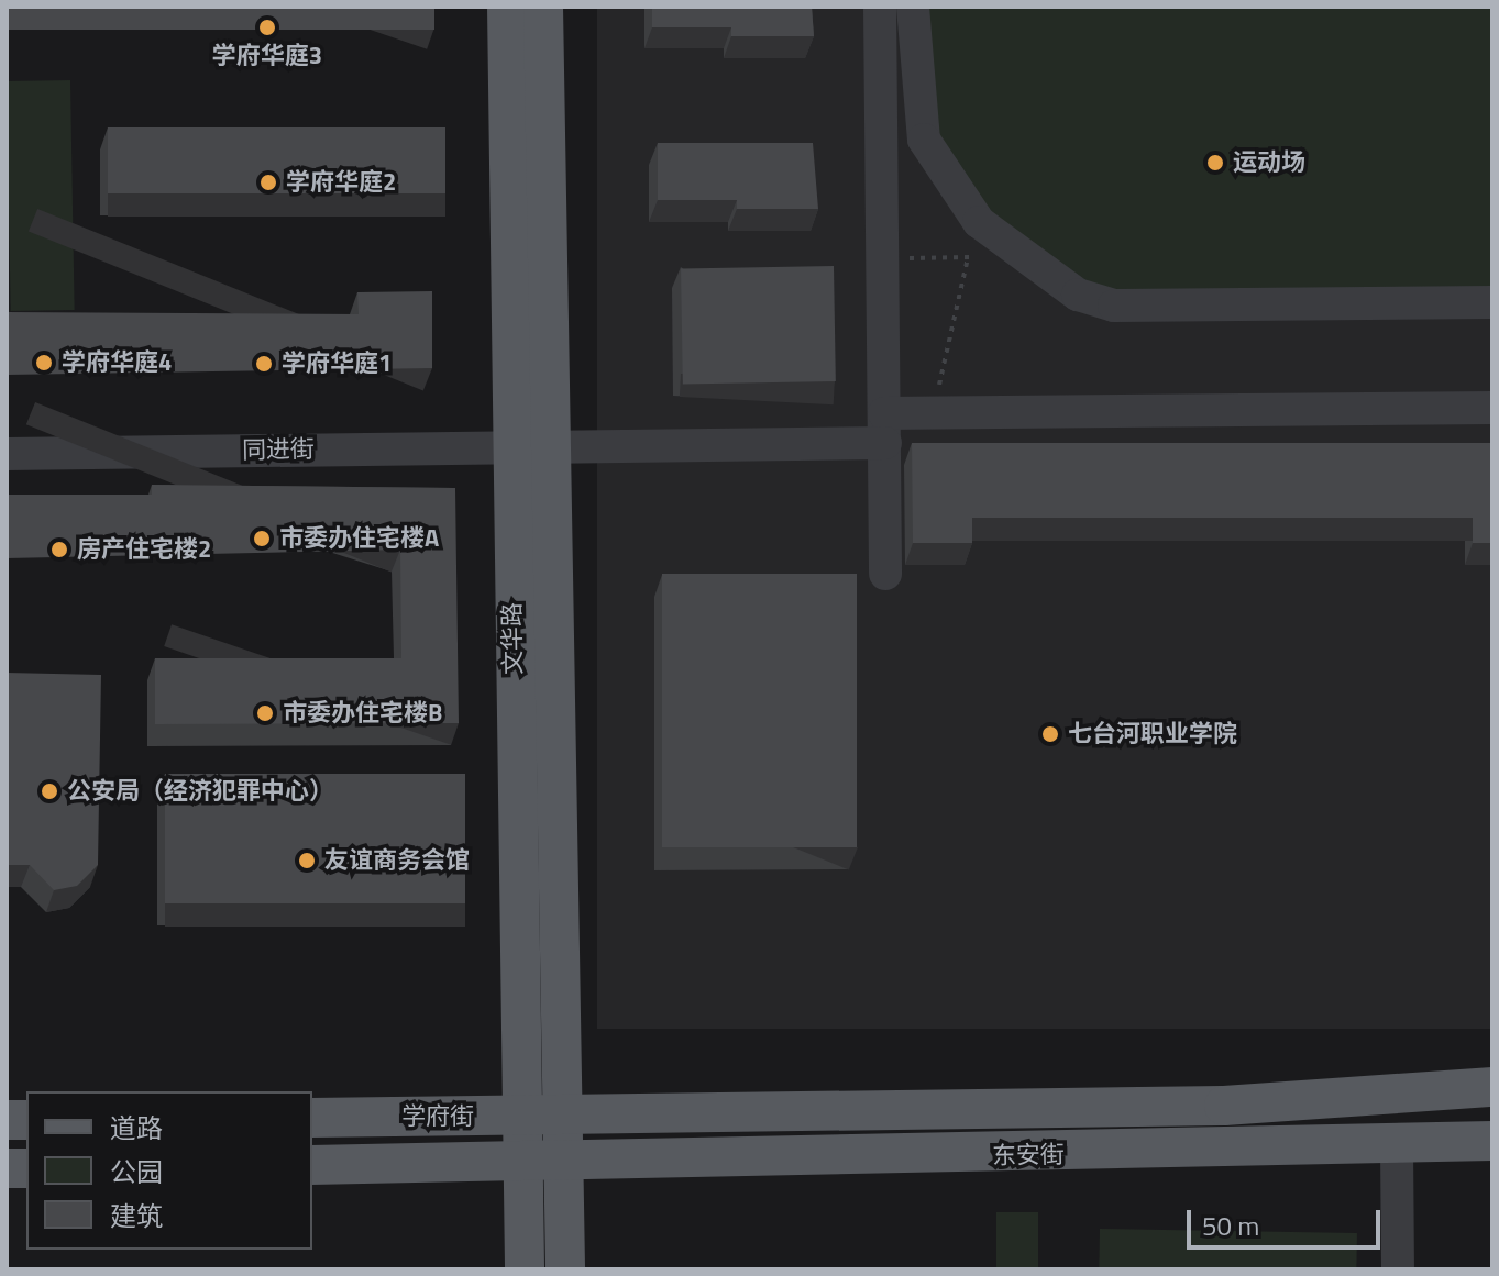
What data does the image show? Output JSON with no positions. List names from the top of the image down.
{
  "streets": {
    "main road": ["文华路", "学府街", "东安街"],
    "street": ["同进街"]
  },
  "crossings": [
    ["同进街", "文华路"],
    ["文华路", "学府街"],
    ["文华路", "东安街"],
    ["学府街", "东安街"]
  ],
  "places": [
    "学府华庭3",
    "运动场",
    "学府华庭2",
    "学府华庭4",
    "学府华庭1",
    "市委办住宅楼A",
    "房产住宅楼2",
    "市委办住宅楼B",
    "七台河职业学院",
    "公安局（经济犯罪中心）",
    "友谊商务会馆"
  ],
  "legend": ["道路", "公园", "建筑"],
  "scale_bar": "50 m"
}
